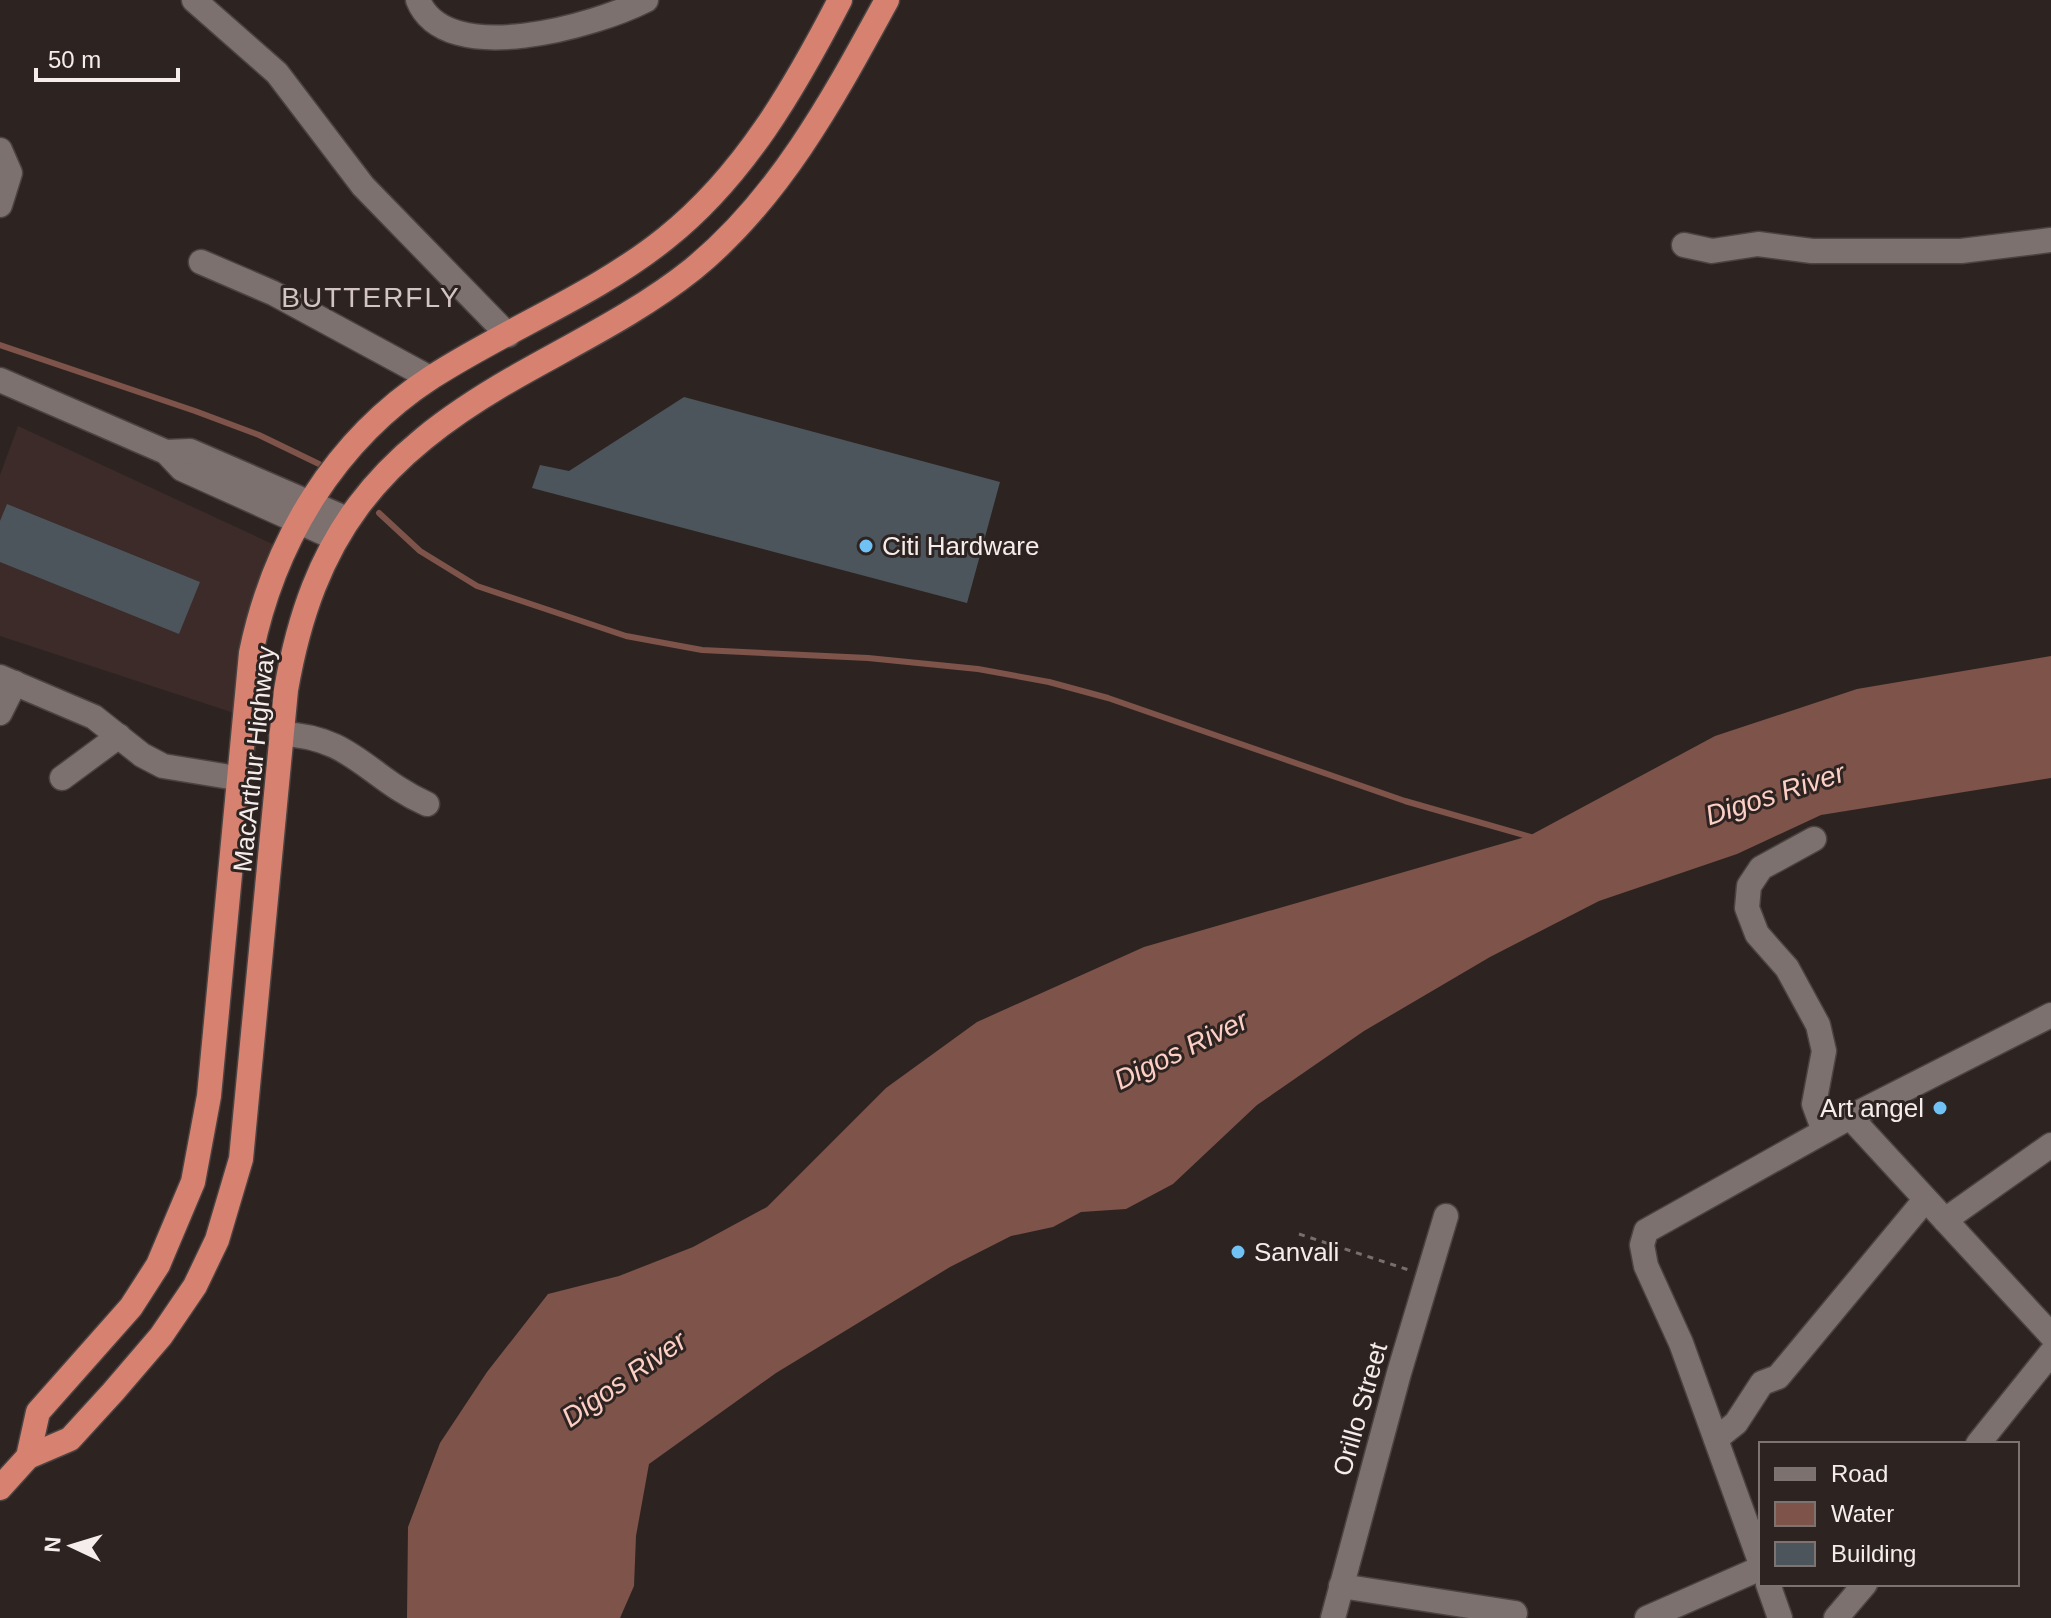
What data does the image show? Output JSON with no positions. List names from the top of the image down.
{
  "streets": {
    "highway": ["MacArthur Highway"],
    "street": ["Orillo Street"]
  },
  "districts": ["BUTTERFLY"],
  "water": ["Digos River"],
  "places": ["Citi Hardware", "Art angel", "Sanvali"],
  "legend": ["Road", "Water", "Building"],
  "scale_bar": "50 m",
  "north": "left"
}
